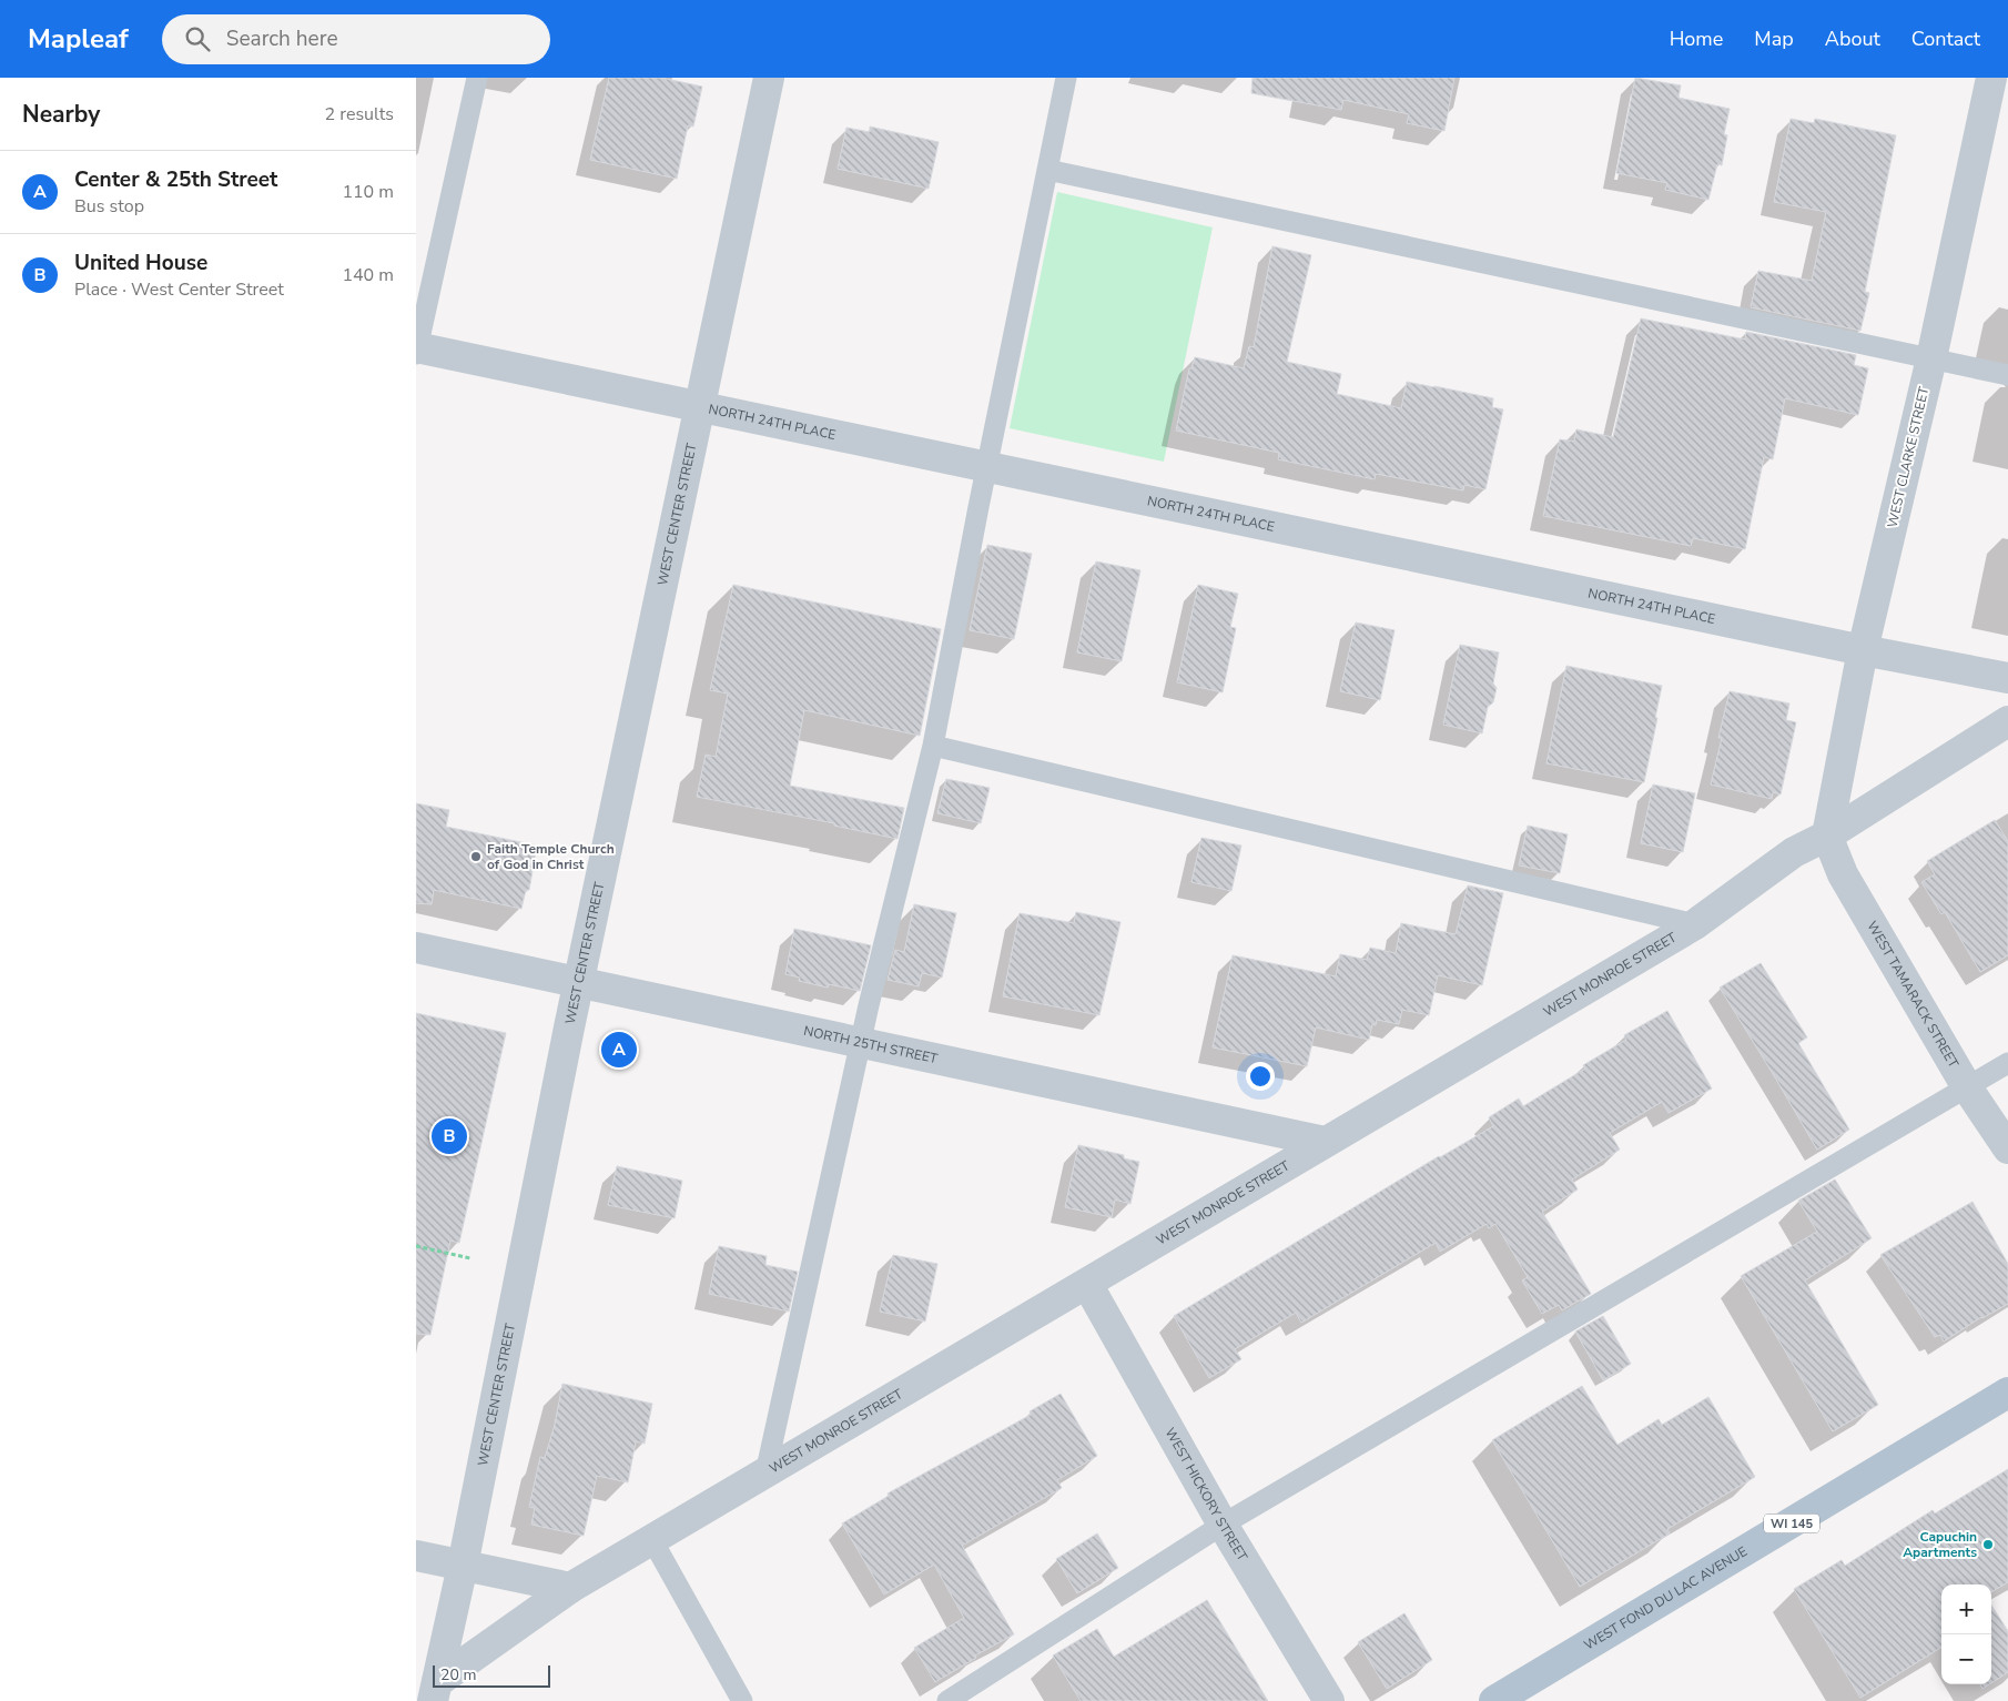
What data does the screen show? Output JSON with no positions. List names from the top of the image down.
{
  "streets": {
    "main road": ["WI 145", "WEST FOND DU LAC AVENUE"],
    "street": [
      "NORTH 24TH PLACE",
      "WEST CLARKE STREET",
      "WEST CENTER STREET",
      "WEST MONROE STREET",
      "WEST TAMARACK STREET",
      "NORTH 25TH STREET",
      "WEST HICKORY STREET"
    ]
  },
  "crossings": [
    ["NORTH 24TH PLACE", "WEST CLARKE STREET"],
    ["NORTH 24TH PLACE", "WEST CENTER STREET"],
    ["WEST CLARKE STREET", "WEST MONROE STREET"],
    ["WEST CLARKE STREET", "WEST TAMARACK STREET"],
    ["WEST CENTER STREET", "WEST MONROE STREET"],
    ["WEST CENTER STREET", "NORTH 25TH STREET"],
    ["WEST MONROE STREET", "WEST TAMARACK STREET"],
    ["WEST MONROE STREET", "NORTH 25TH STREET"],
    ["WEST MONROE STREET", "WEST HICKORY STREET"]
  ],
  "places": ["Faith Temple Church of God in Christ", "Capuchin Apartments"],
  "scale_bar": "20 m",
  "page": {
    "header": "Mapleaf",
    "search": "Search here",
    "nav": [
      "Home",
      "Map",
      "About",
      "Contact"
    ],
    "heading": ["Nearby", "2 results"],
    "list": [
      {
        "mark": "A",
        "name": "Center & 25th Street",
        "note": "Bus stop",
        "value": "110 m"
      },
      {
        "mark": "B",
        "name": "United House",
        "note": "Place · West Center Street",
        "value": "140 m"
      }
    ],
    "pins": ["A", "B"],
    "map_buttons": ["+", "−"],
    "scale": "20 m"
  }
}
